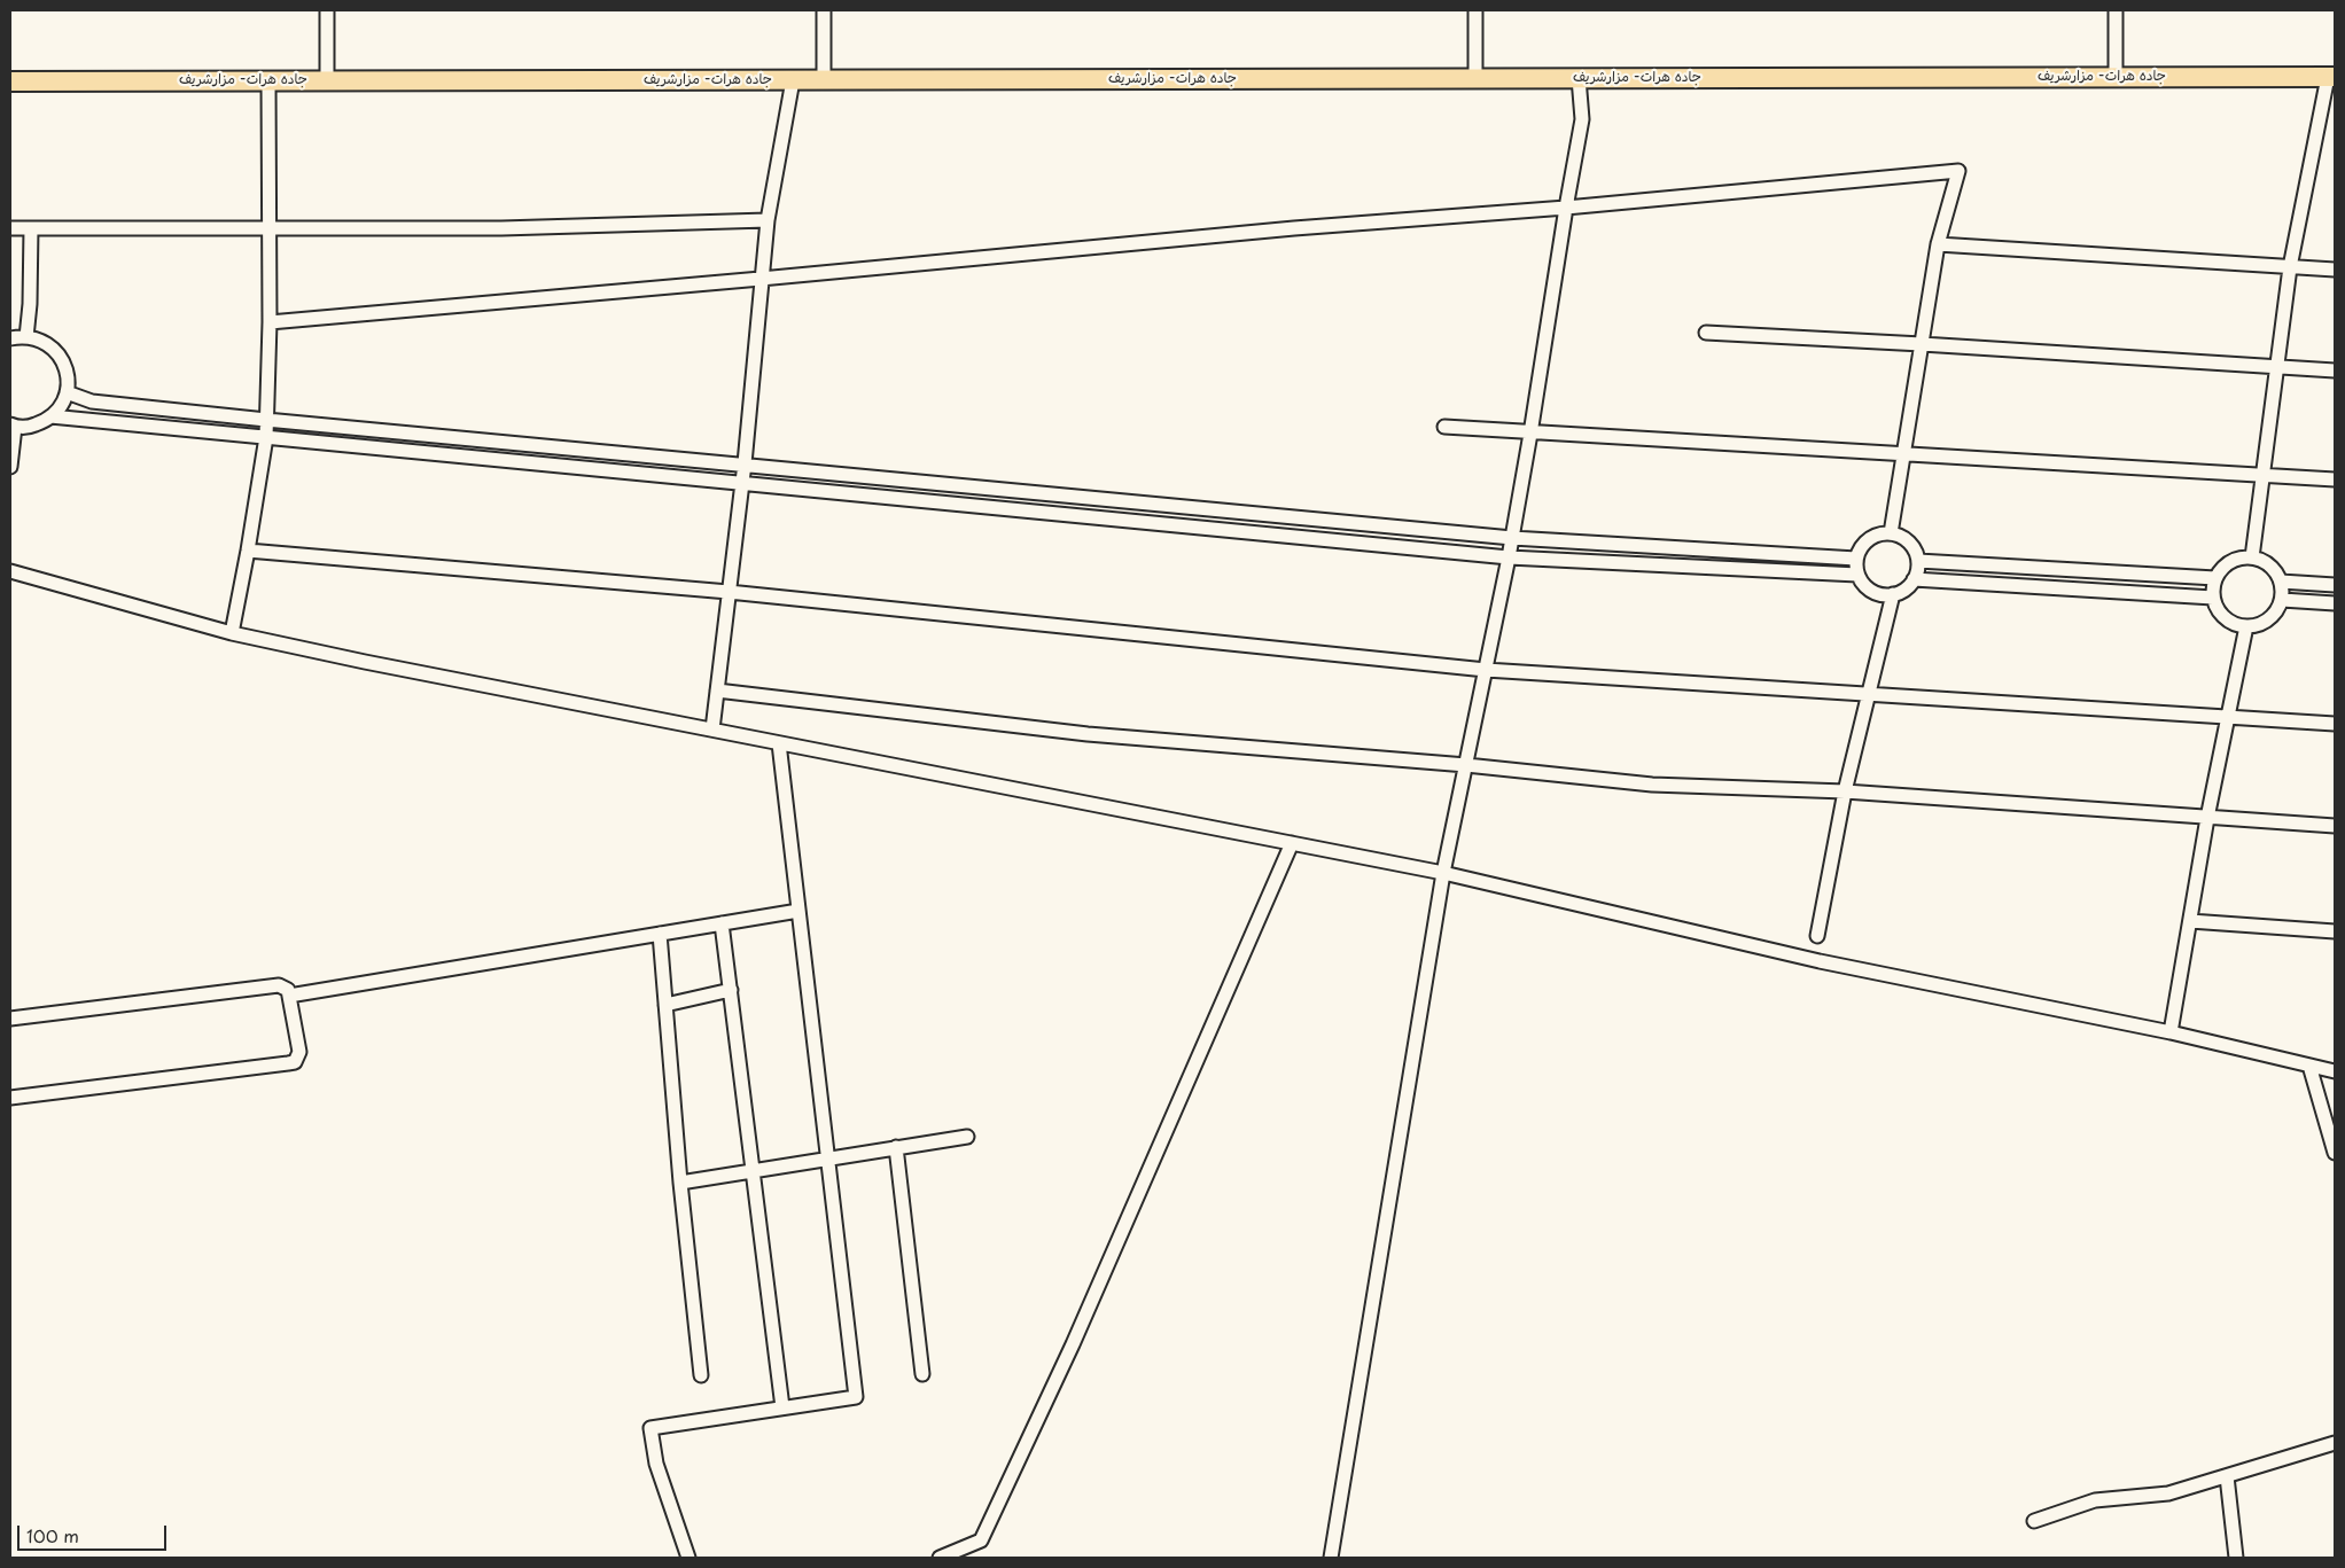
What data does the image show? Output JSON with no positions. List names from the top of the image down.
{
  "streets": {
    "highway": ["جاده هرات- مزارشریف"]
  },
  "scale_bar": "100 m"
}
